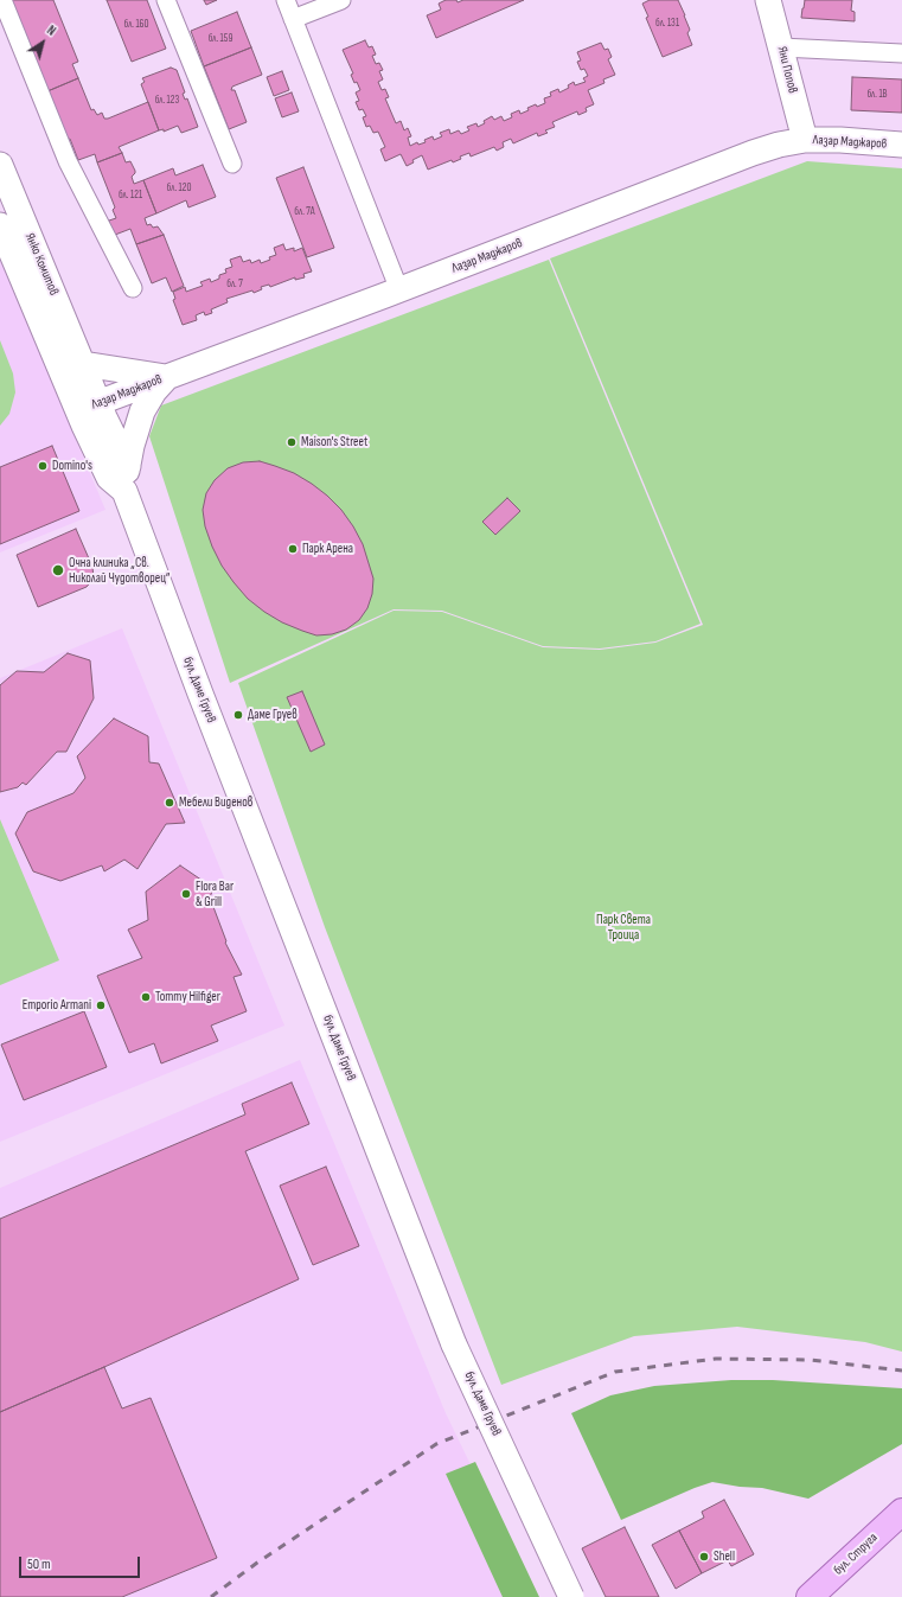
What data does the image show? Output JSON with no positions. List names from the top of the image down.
{
  "streets": {
    "main road": [
      "Яни Попов",
      "Лазар Маджаров",
      "Янко Комитов",
      "бул. Даме Груев",
      "бул. Струга"
    ]
  },
  "crossings": [
    ["Яни Попов", "Лазар Маджаров"],
    ["Лазар Маджаров", "бул. Даме Груев"],
    ["Янко Комитов", "бул. Даме Груев"]
  ],
  "parks": ["Парк Света Троица"],
  "places": [
    "Maison's Street",
    "Domino's",
    "Парк Арена",
    "Oчна клиника „Св. Николай Чудотворец“",
    "Даме Груев",
    "Мебели Виденов",
    "Flora Bar & Grill",
    "Tommy Hilfiger",
    "Emporio Armani",
    "Shell"
  ],
  "house_numbers": [
    "бл. 131",
    "бл. 160",
    "бл. 159",
    "бл. 1В",
    "бл. 123",
    "бл. 120",
    "бл. 121",
    "бл. 7А",
    "бл. 7"
  ],
  "scale_bar": "50 m",
  "north": "top right"
}
